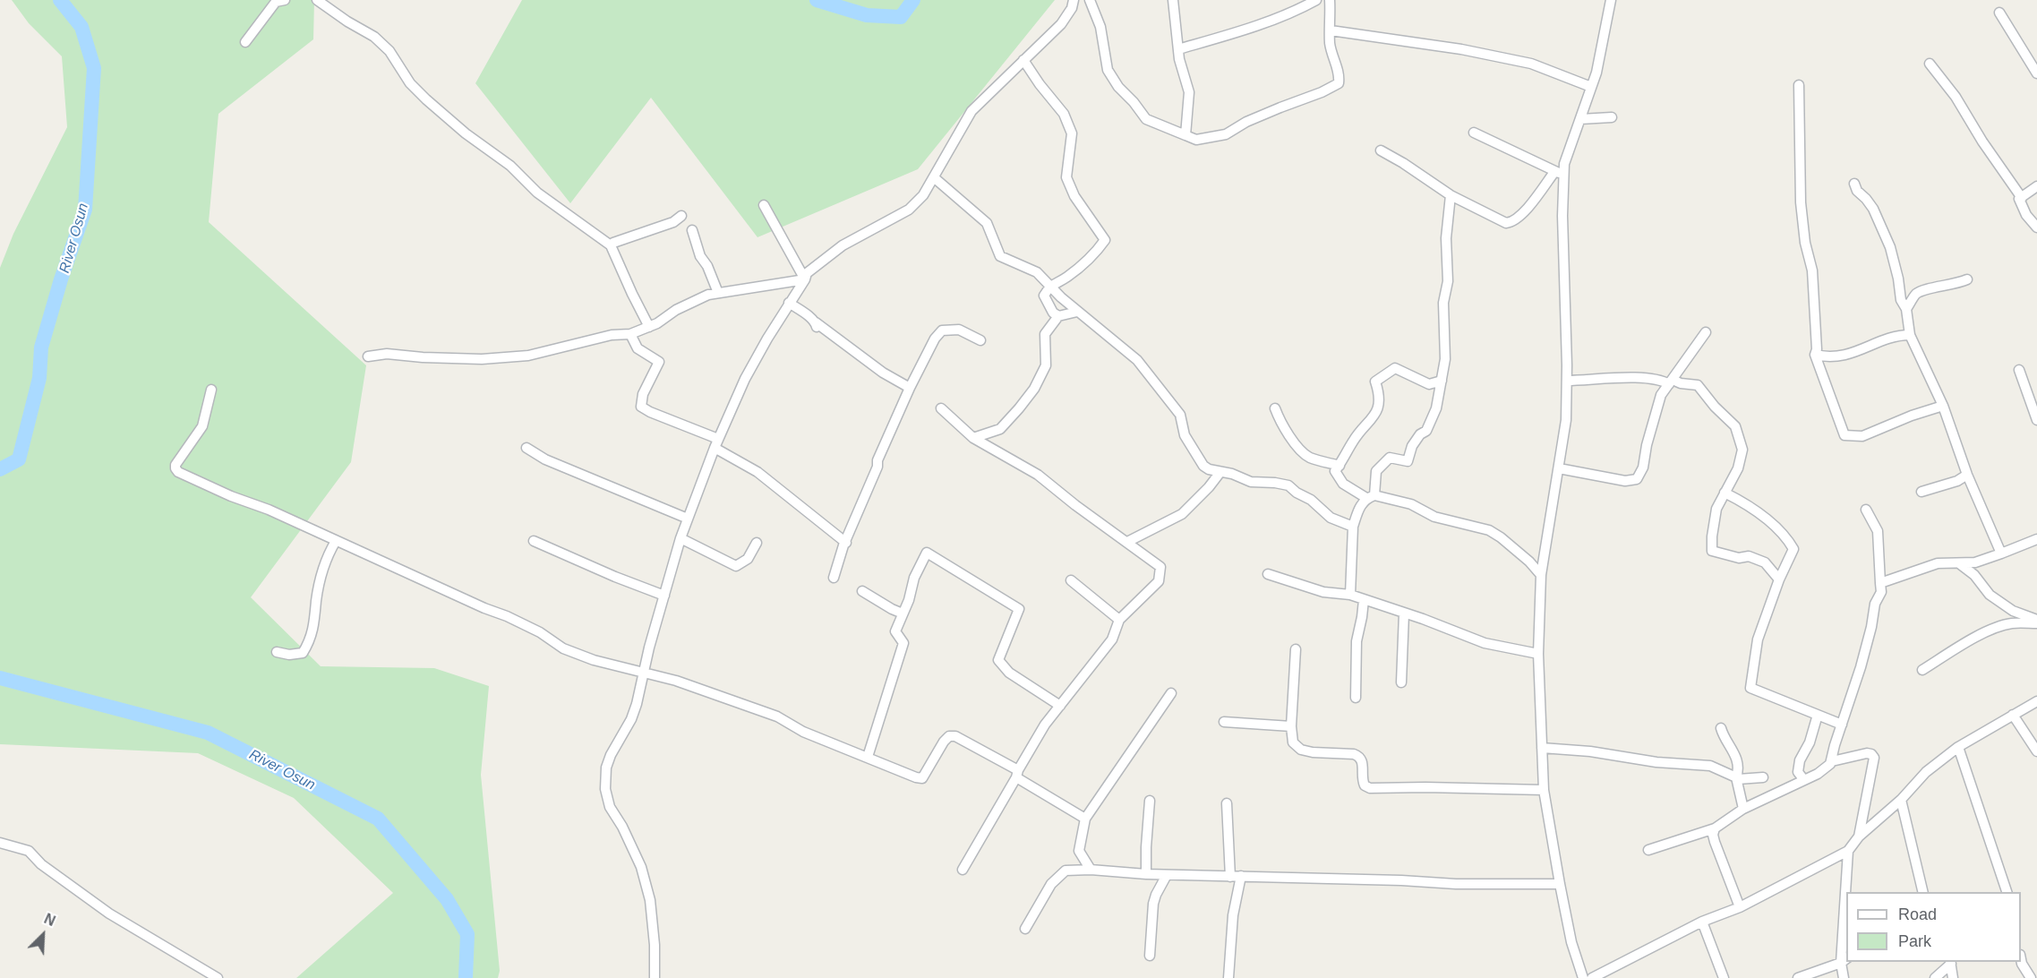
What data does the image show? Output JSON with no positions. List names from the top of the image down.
{
  "water": ["River Osun"],
  "legend": ["Road", "Park"],
  "north": "top right"
}
